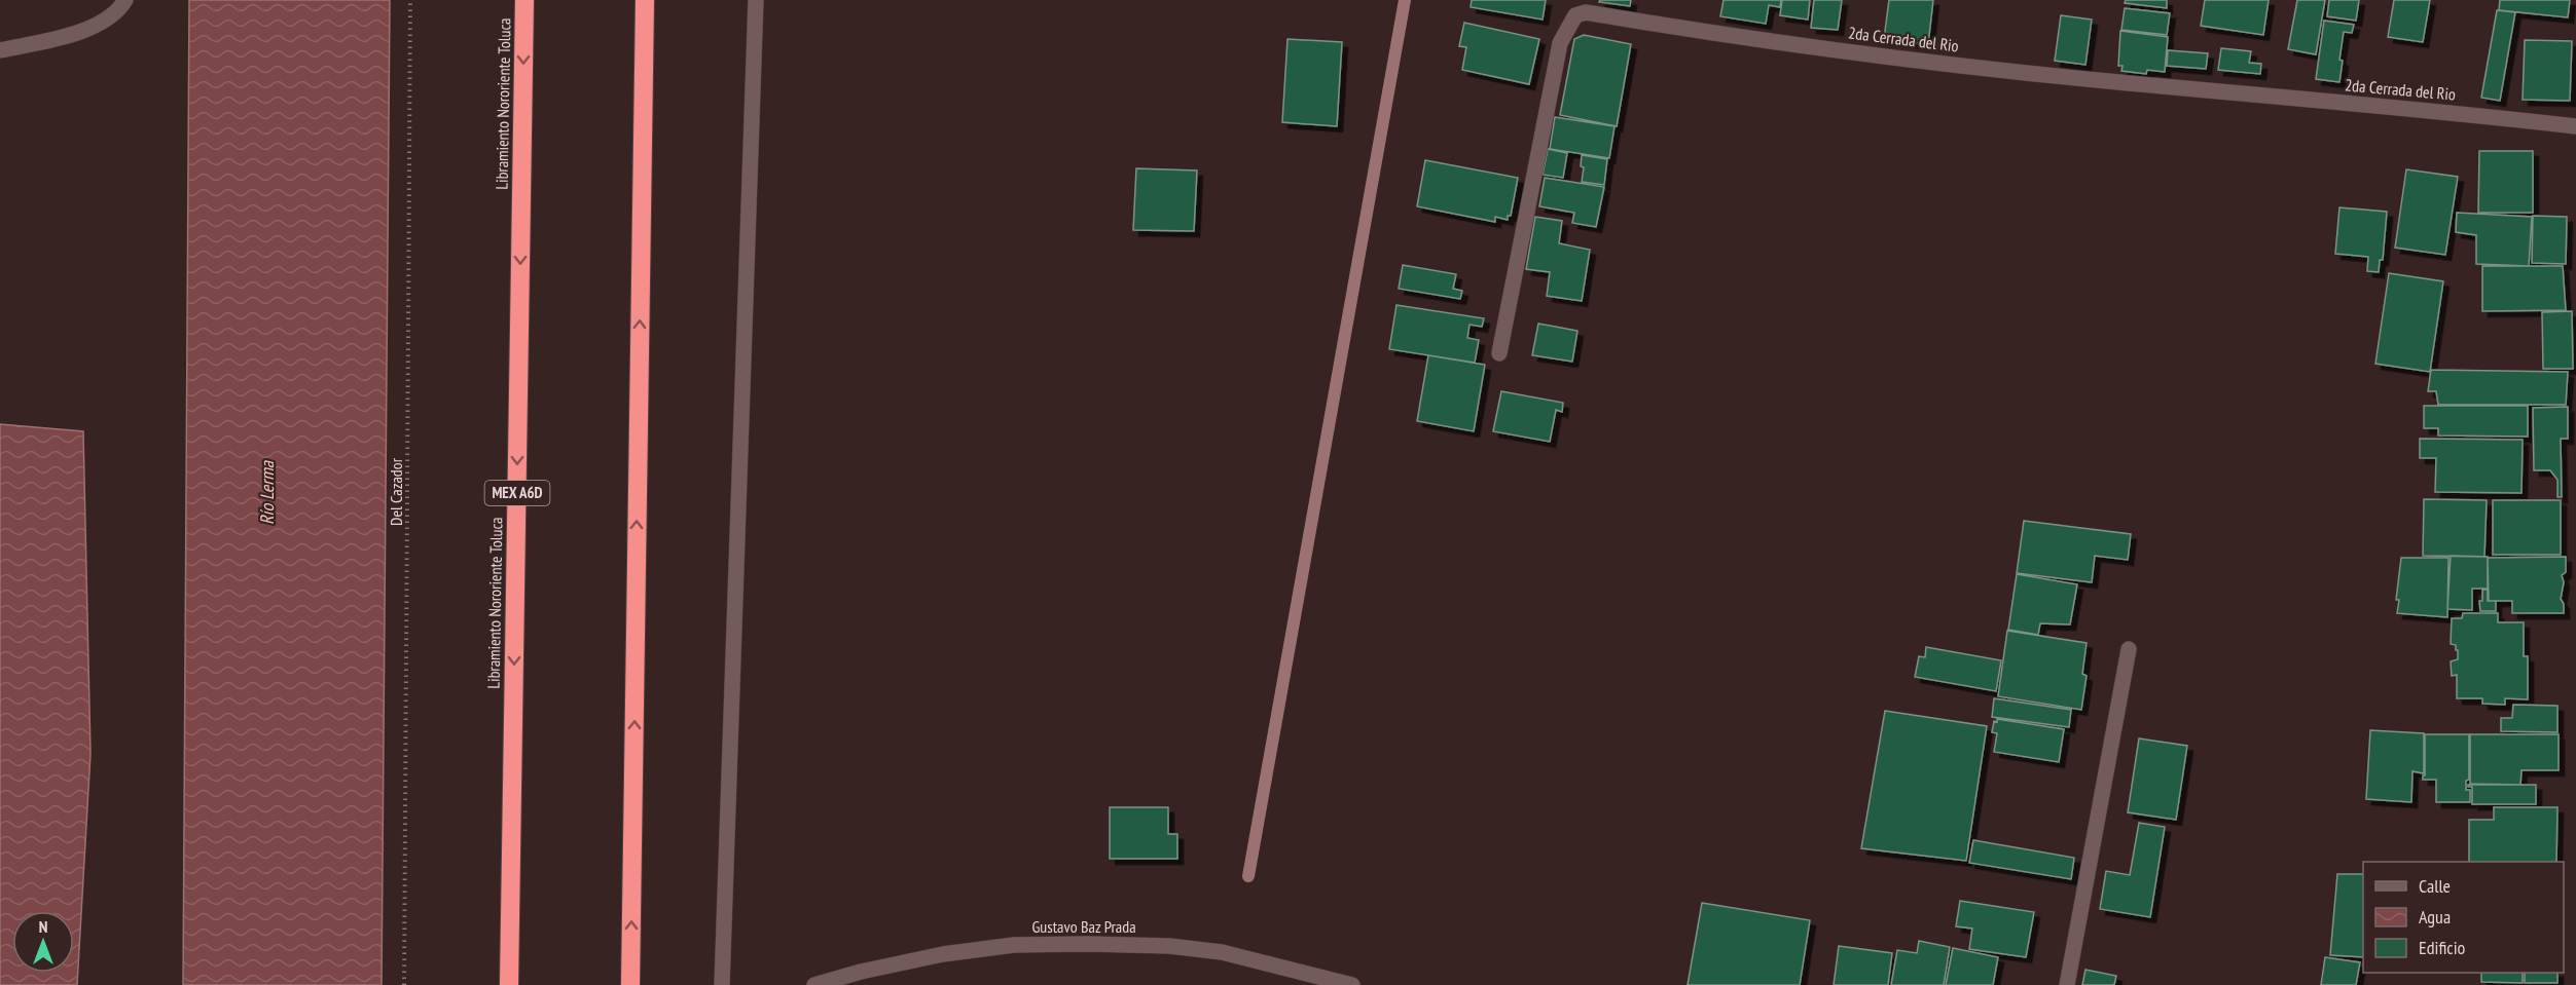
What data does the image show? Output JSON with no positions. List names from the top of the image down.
{
  "streets": {
    "highway": ["Libramiento Nororiente Toluca", "MEX A6D"],
    "street": ["2da Cerrada del Rio", "Gustavo Baz Prada"],
    "path": ["Del Cazador"]
  },
  "water": ["Río Lerma"],
  "legend": ["Calle", "Agua", "Edificio"],
  "north": "top"
}
